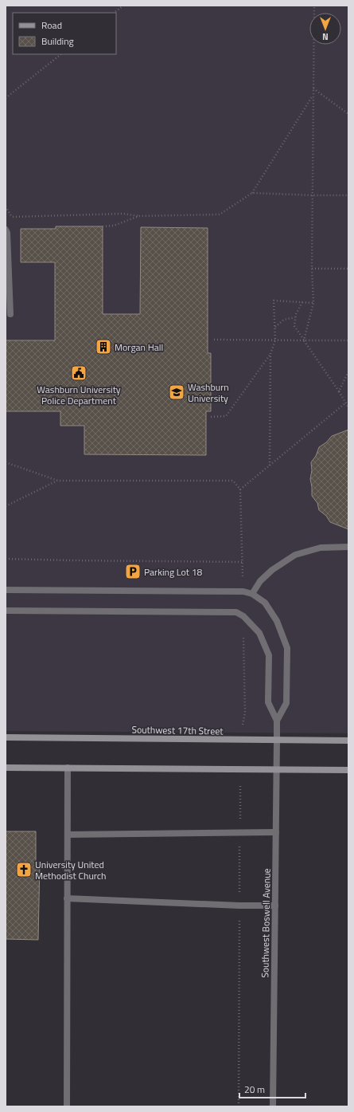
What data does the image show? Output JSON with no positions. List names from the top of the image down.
{
  "streets": {
    "main road": ["Southwest 17th Street"],
    "street": ["Southwest Boswell Avenue"]
  },
  "crossings": [
    ["Southwest 17th Street", "Southwest Boswell Avenue"]
  ],
  "places": {
    "building": ["Morgan Hall"],
    "public building": ["Washburn University Police Department"],
    "school or university": ["Washburn University"],
    "parking": ["Parking Lot 18"],
    "church": ["University United Methodist Church"]
  },
  "legend": ["Road", "Building"],
  "scale_bar": "20 m",
  "north": "bottom"
}
